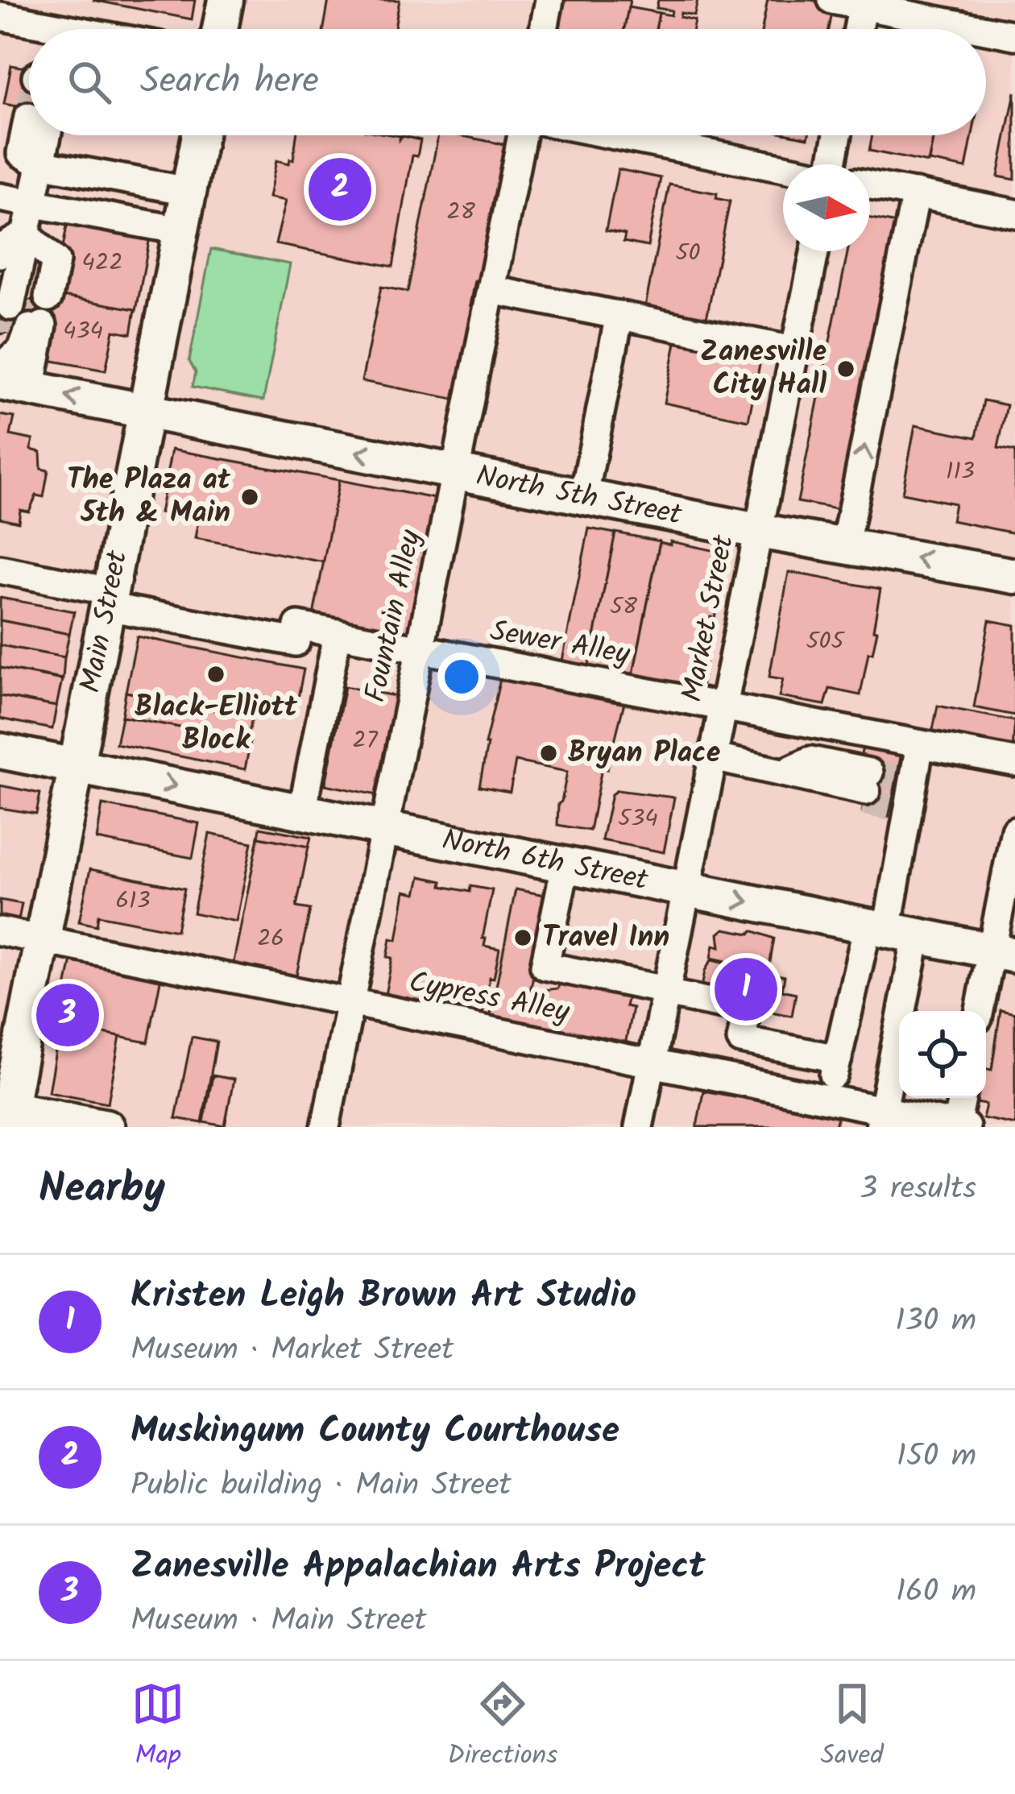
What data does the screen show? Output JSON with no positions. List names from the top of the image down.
{
  "streets": {
    "main road": ["North 5th Street", "Main Street", "North 6th Street"],
    "street": [
      "Fountain Alley",
      "Market Street",
      "Sewer Alley",
      "Cypress Alley"
    ]
  },
  "crossings": [
    ["North 5th Street", "Fountain Alley"],
    ["North 5th Street", "Market Street"],
    ["North 5th Street", "Main Street"],
    ["Fountain Alley", "Sewer Alley"],
    ["Fountain Alley", "North 6th Street"],
    ["Fountain Alley", "Cypress Alley"],
    ["Market Street", "Sewer Alley"],
    ["Market Street", "North 6th Street"],
    ["Market Street", "Cypress Alley"],
    ["Main Street", "Sewer Alley"],
    ["Main Street", "North 6th Street"],
    ["Main Street", "Cypress Alley"]
  ],
  "one_way": ["North 5th Street", "North 6th Street"],
  "places": [
    "Zanesville City Hall",
    "The Plaza at 5th & Main",
    "Black-Elliott Block",
    "Bryan Place",
    "Travel Inn"
  ],
  "house_numbers": [
    "28",
    "50",
    "422",
    "434",
    "113",
    "58",
    "505",
    "27",
    "534",
    "613",
    "26"
  ],
  "north": "right",
  "page": {
    "search": "Search here",
    "pins": ["2", "1", "3"],
    "heading": ["Nearby", "3 results"],
    "list": [
      {
        "mark": "1",
        "name": "Kristen Leigh Brown Art Studio",
        "note": "Museum · Market Street",
        "value": "130 m"
      },
      {
        "mark": "2",
        "name": "Muskingum County Courthouse",
        "note": "Public building · Main Street",
        "value": "150 m"
      },
      {
        "mark": "3",
        "name": "Zanesville Appalachian Arts Project",
        "note": "Museum · Main Street",
        "value": "160 m"
      }
    ],
    "nav": ["Map", "Directions", "Saved"]
  }
}
